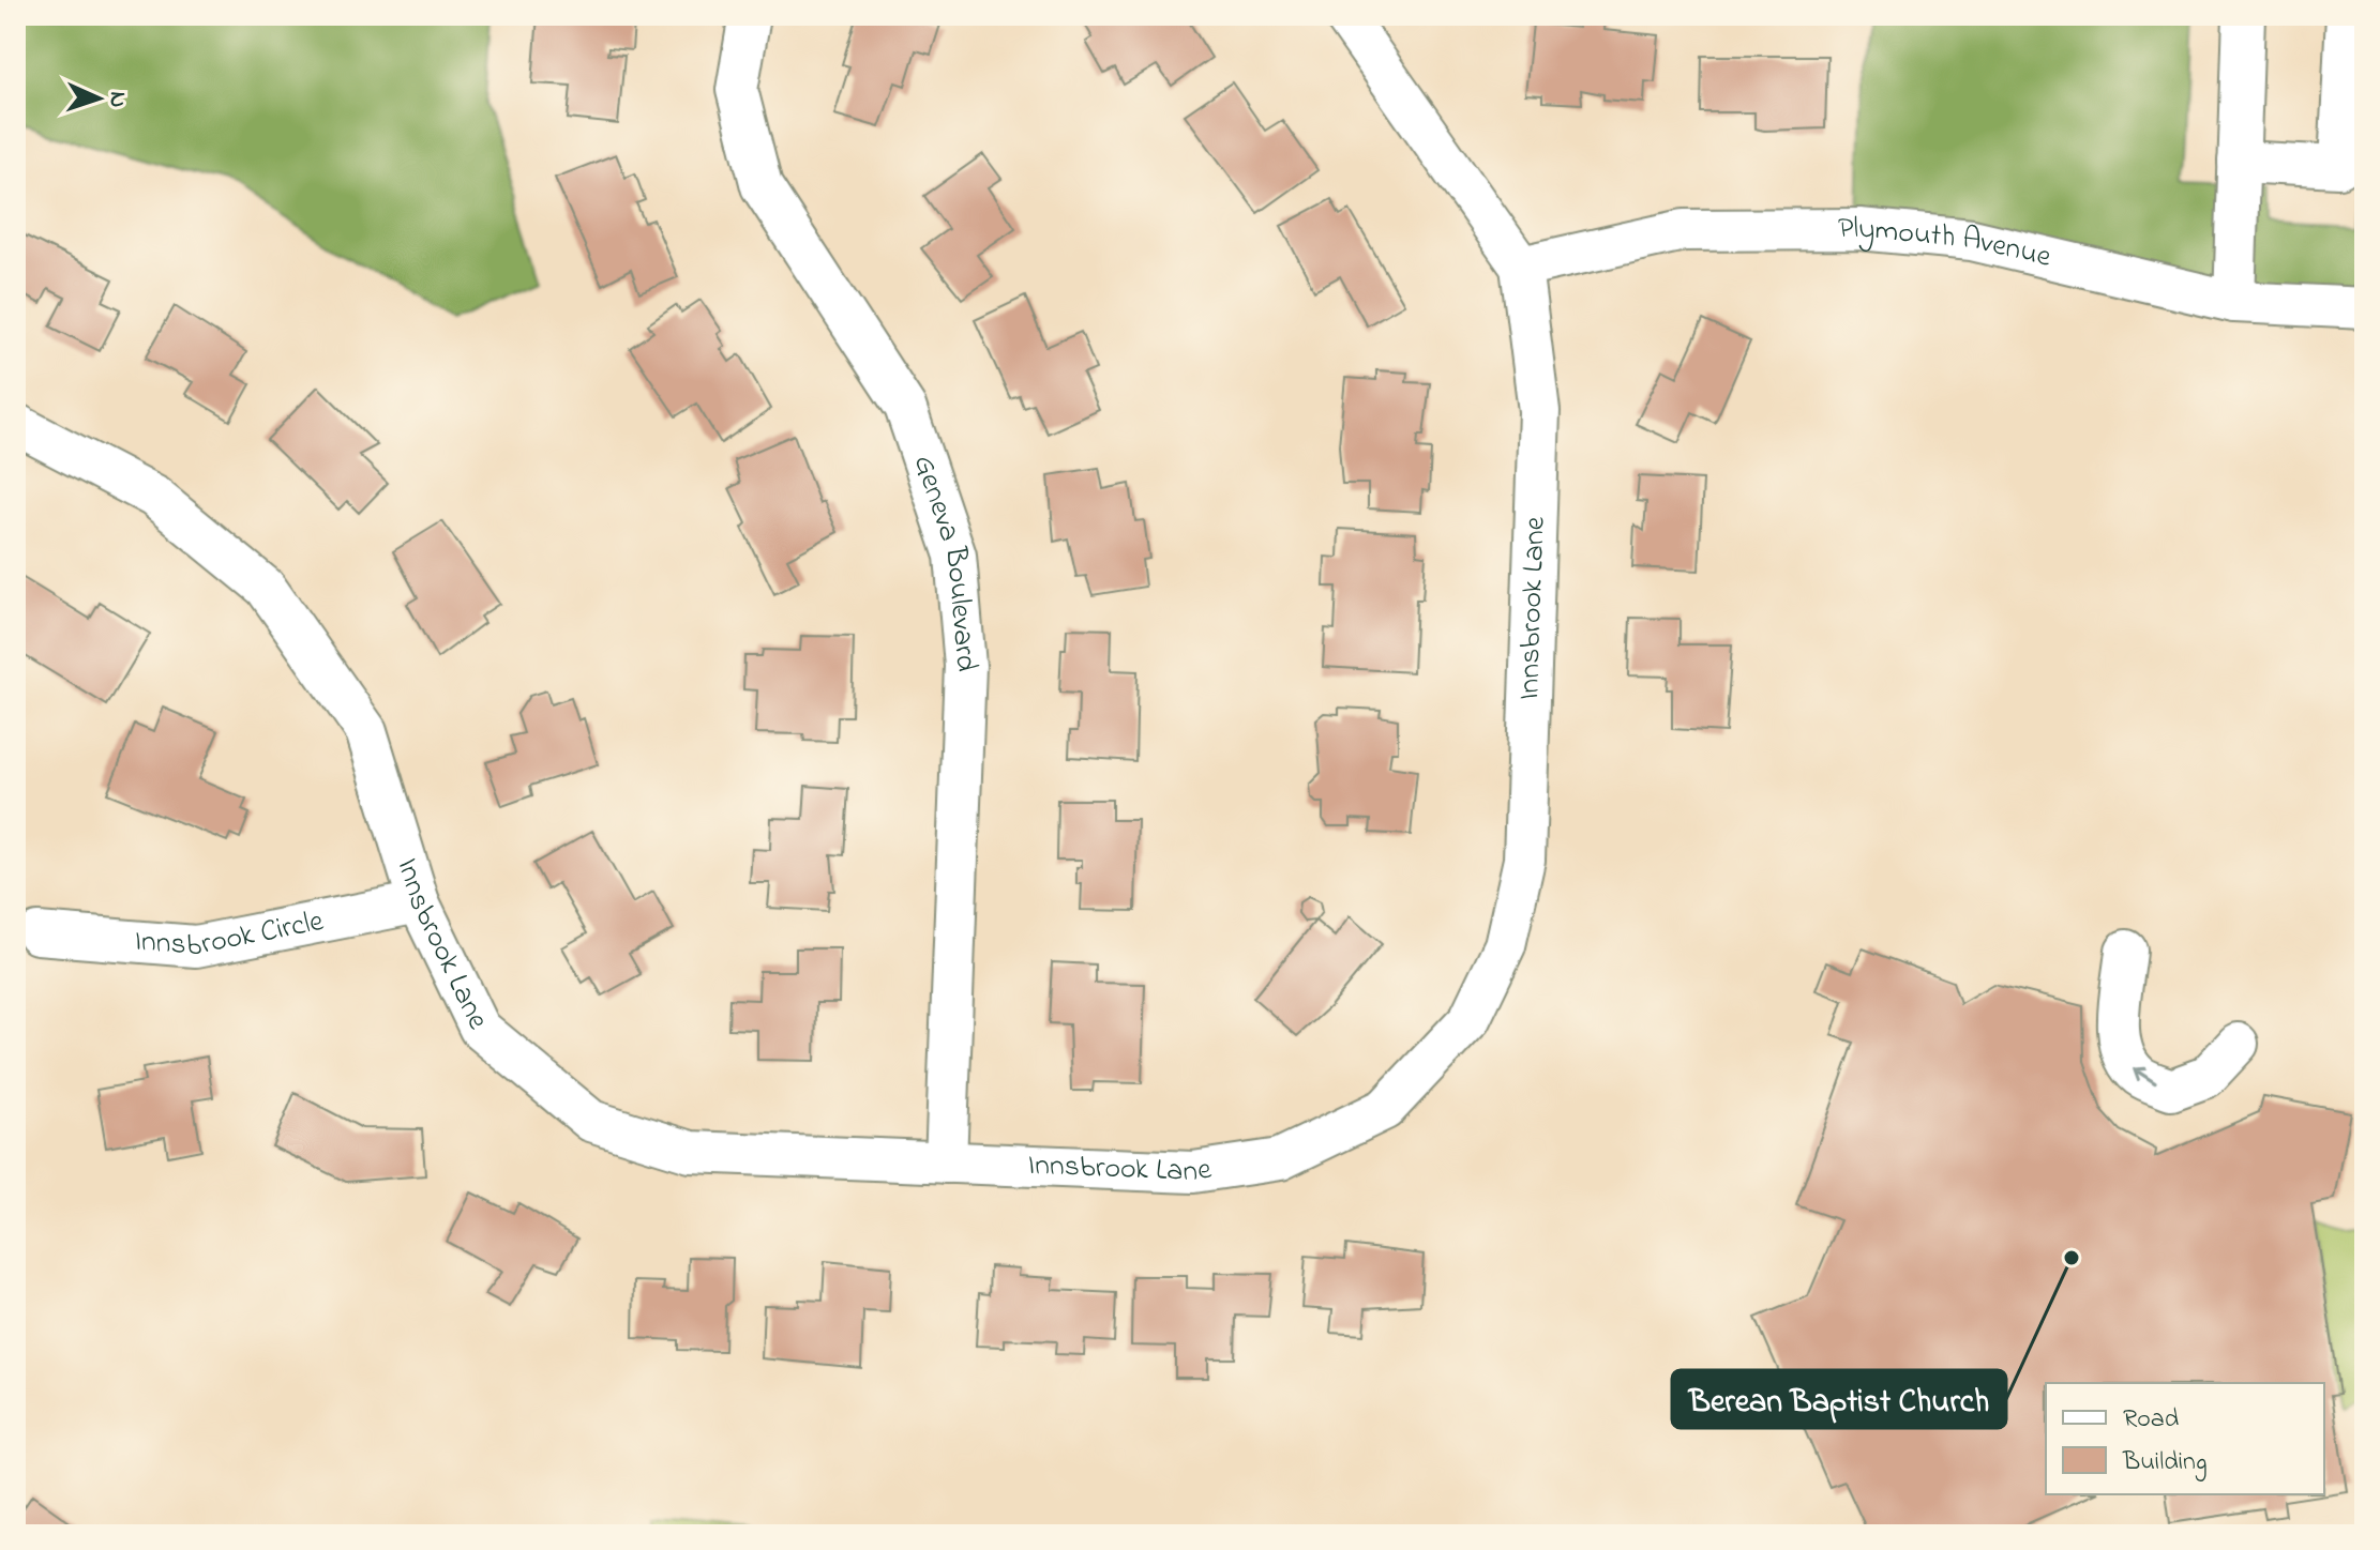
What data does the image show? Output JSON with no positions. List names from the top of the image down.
{
  "streets": {
    "street": [
      "Plymouth Avenue",
      "Geneva Boulevard",
      "Innsbrook Lane",
      "Innsbrook Circle"
    ]
  },
  "crossings": [
    ["Plymouth Avenue", "Innsbrook Lane"],
    ["Geneva Boulevard", "Innsbrook Lane"],
    ["Innsbrook Lane", "Innsbrook Circle"]
  ],
  "places": ["Berean Baptist Church"],
  "legend": ["Road", "Building"],
  "north": "right"
}
